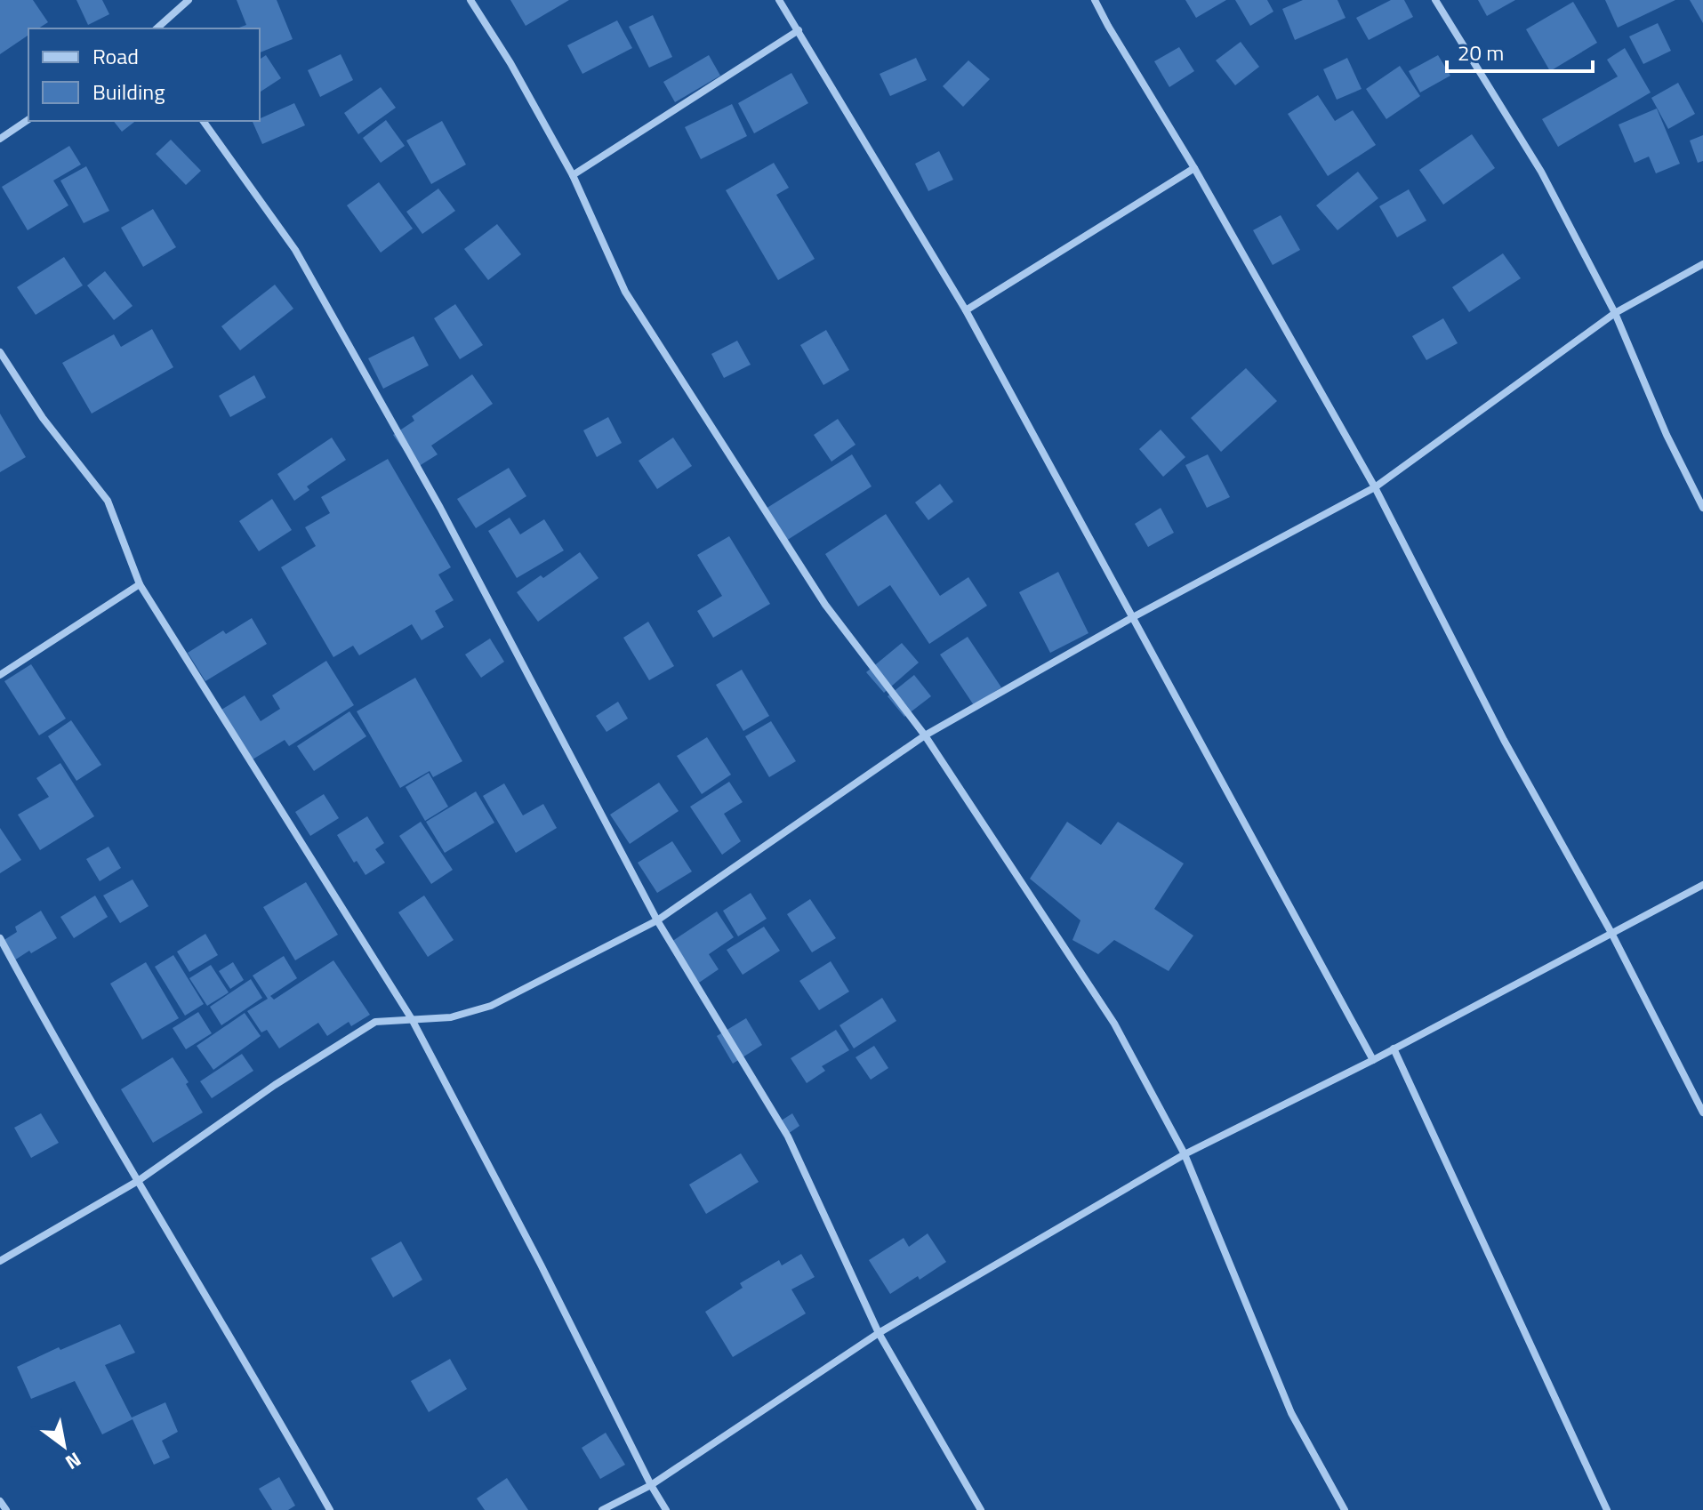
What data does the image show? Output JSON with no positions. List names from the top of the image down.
{
  "legend": ["Road", "Building"],
  "scale_bar": "20 m",
  "north": "bottom right"
}
